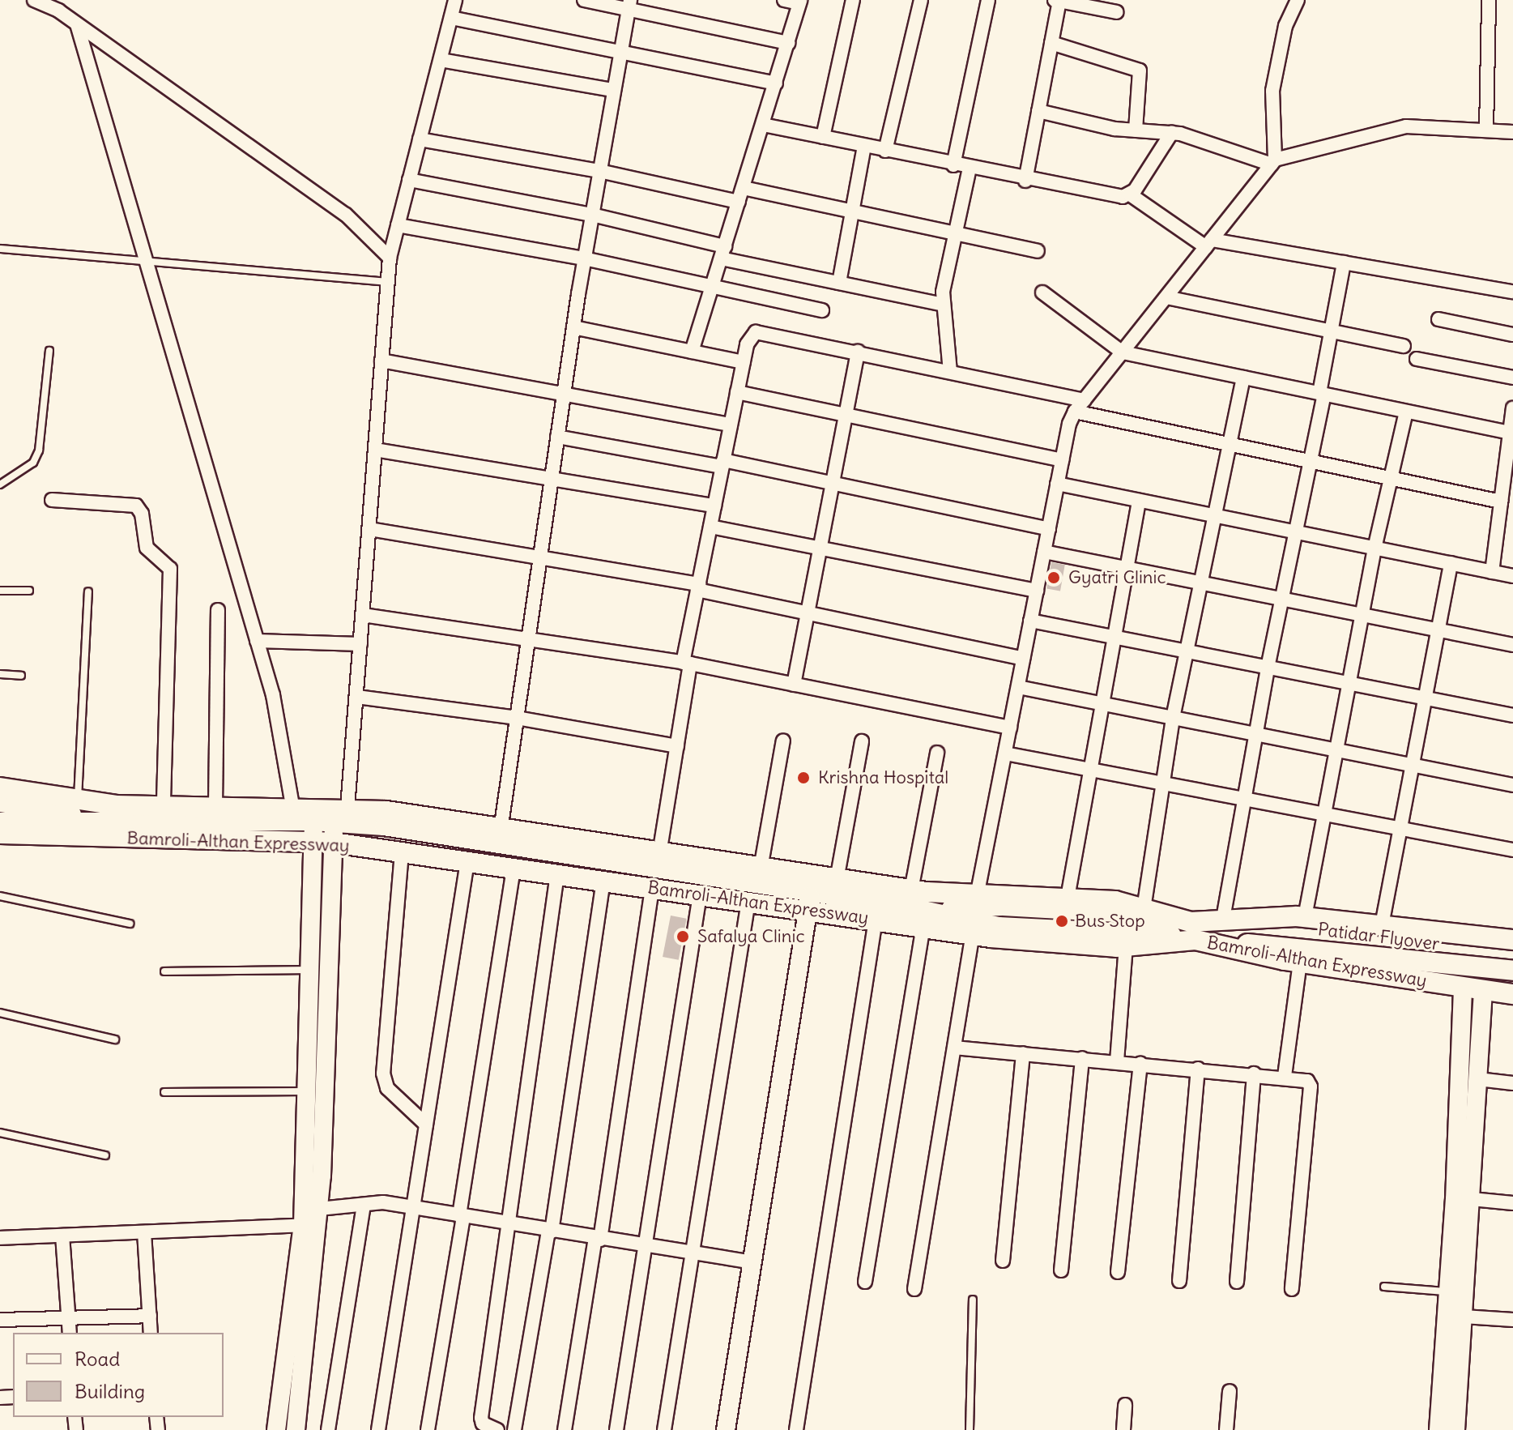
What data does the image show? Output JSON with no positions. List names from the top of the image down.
{
  "streets": {
    "main road": ["Bamroli-Althan Expressway", "Patidar Flyover"]
  },
  "crossings": [
    ["Bamroli-Althan Expressway", "Patidar Flyover"]
  ],
  "places": [
    "Gyatri Clinic",
    "Krishna Hospital",
    "Bus Stop",
    "Safalya Clinic"
  ],
  "legend": ["Road", "Building"]
}
